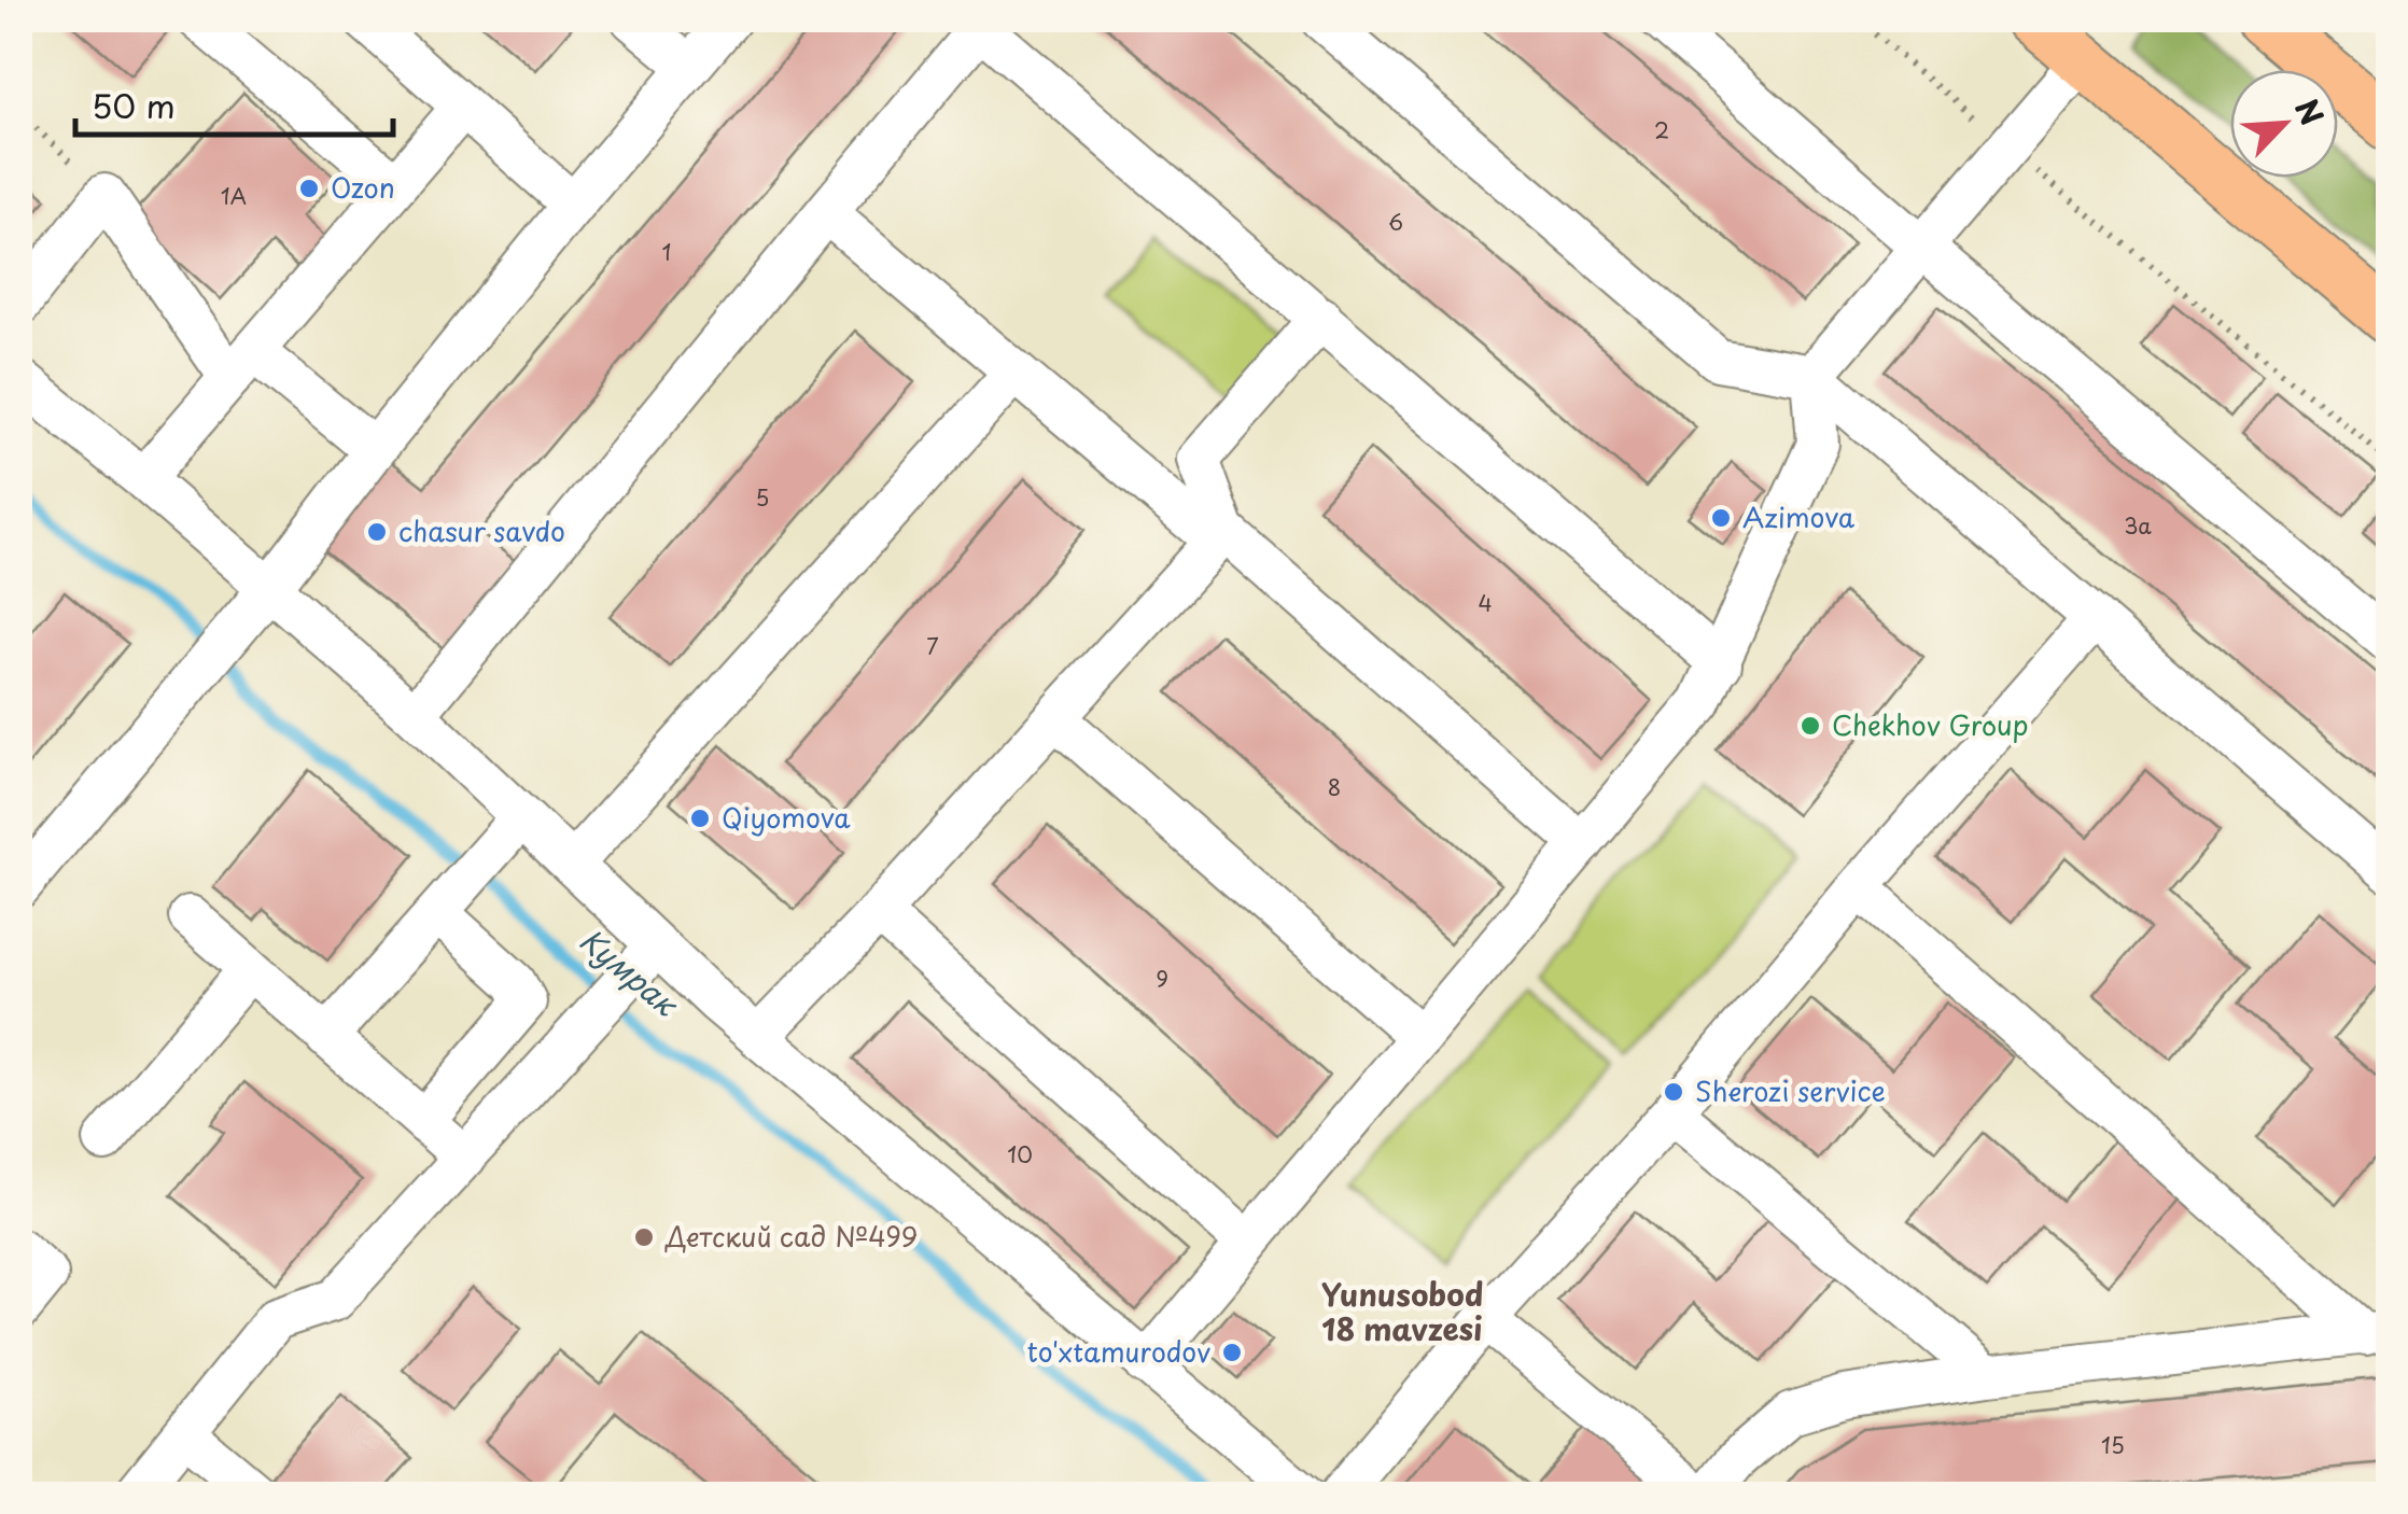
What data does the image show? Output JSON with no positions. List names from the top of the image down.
{
  "districts": ["Yunusobod 18 mavzesi"],
  "water": ["Кумрак"],
  "places": [
    "Ozon",
    "Azimova",
    "chasur savdo",
    "Chekhov Group",
    "Qiyomova",
    "Sherozi service",
    "Детский сад №499",
    "to'xtamurodov"
  ],
  "house_numbers": [
    "2",
    "1А",
    "6",
    "1",
    "5",
    "3а",
    "4",
    "7",
    "8",
    "9",
    "10",
    "15"
  ],
  "scale_bar": "50 m",
  "north": "top right"
}
